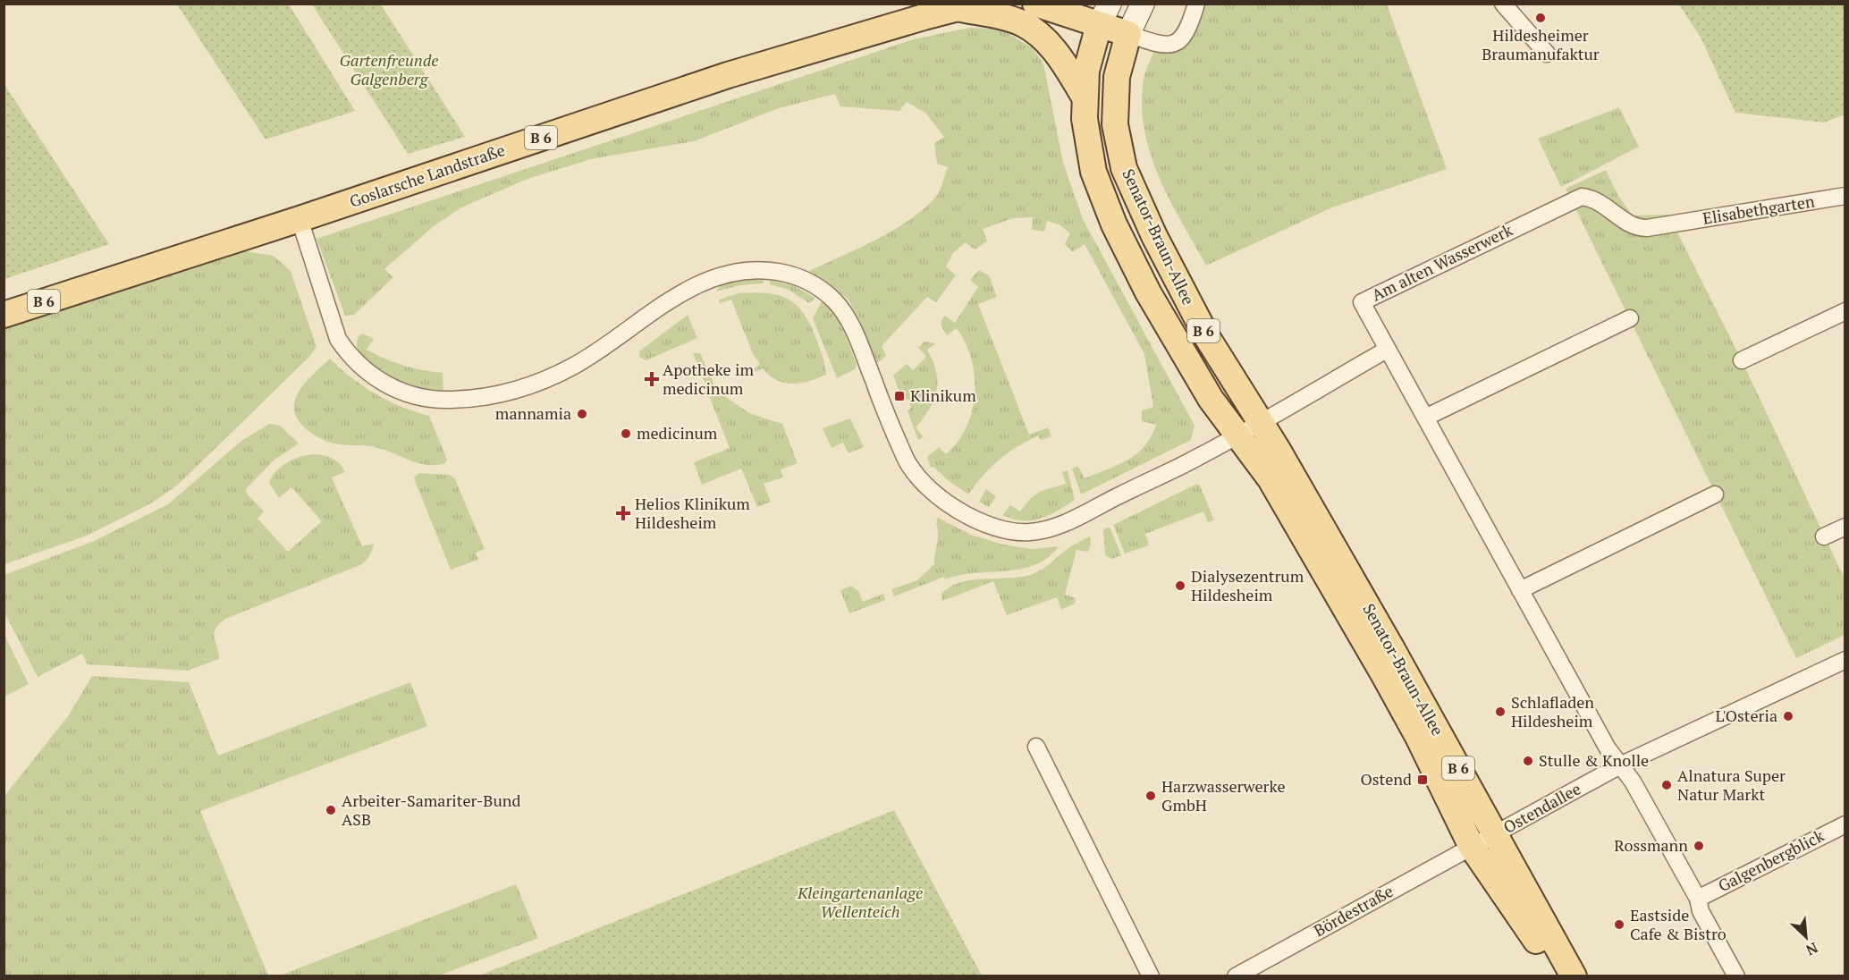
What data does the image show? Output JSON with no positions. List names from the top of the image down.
{
  "streets": {
    "main road": ["B 6", "Goslarsche Landstraße", "Senator-Braun-Allee"],
    "street": [
      "Elisabethgarten",
      "Am alten Wasserwerk",
      "Ostendallee",
      "Galgenbergblick",
      "Bördestraße"
    ]
  },
  "crossings": [
    ["B 6", "Goslarsche Landstraße"],
    ["B 6", "Senator-Braun-Allee"],
    ["Elisabethgarten", "Am alten Wasserwerk"],
    ["Senator-Braun-Allee", "Ostendallee"],
    ["Senator-Braun-Allee", "Bördestraße"],
    ["Am alten Wasserwerk", "Ostendallee"],
    ["Am alten Wasserwerk", "Galgenbergblick"],
    ["Ostendallee", "Galgenbergblick"],
    ["Ostendallee", "Bördestraße"]
  ],
  "parks": ["Gartenfreunde Galgenberg", "Kleingartenanlage Wellenteich"],
  "places": {
    "other": [
      "Hildesheimer Braumanufaktur",
      "mannamia",
      "medicinum",
      "Dialysezentrum Hildesheim",
      "Schlafladen Hildesheim",
      "L'Osteria",
      "Stulle & Knolle",
      "Alnatura Super Natur Markt",
      "Harzwasserwerke GmbH",
      "Arbeiter-Samariter-Bund ASB",
      "Rossmann",
      "Eastside Cafe & Bistro"
    ],
    "health": ["Apotheke im medicinum", "Helios Klinikum Hildesheim"],
    "transit": ["Klinikum", "Ostend"]
  },
  "north": "bottom right"
}
